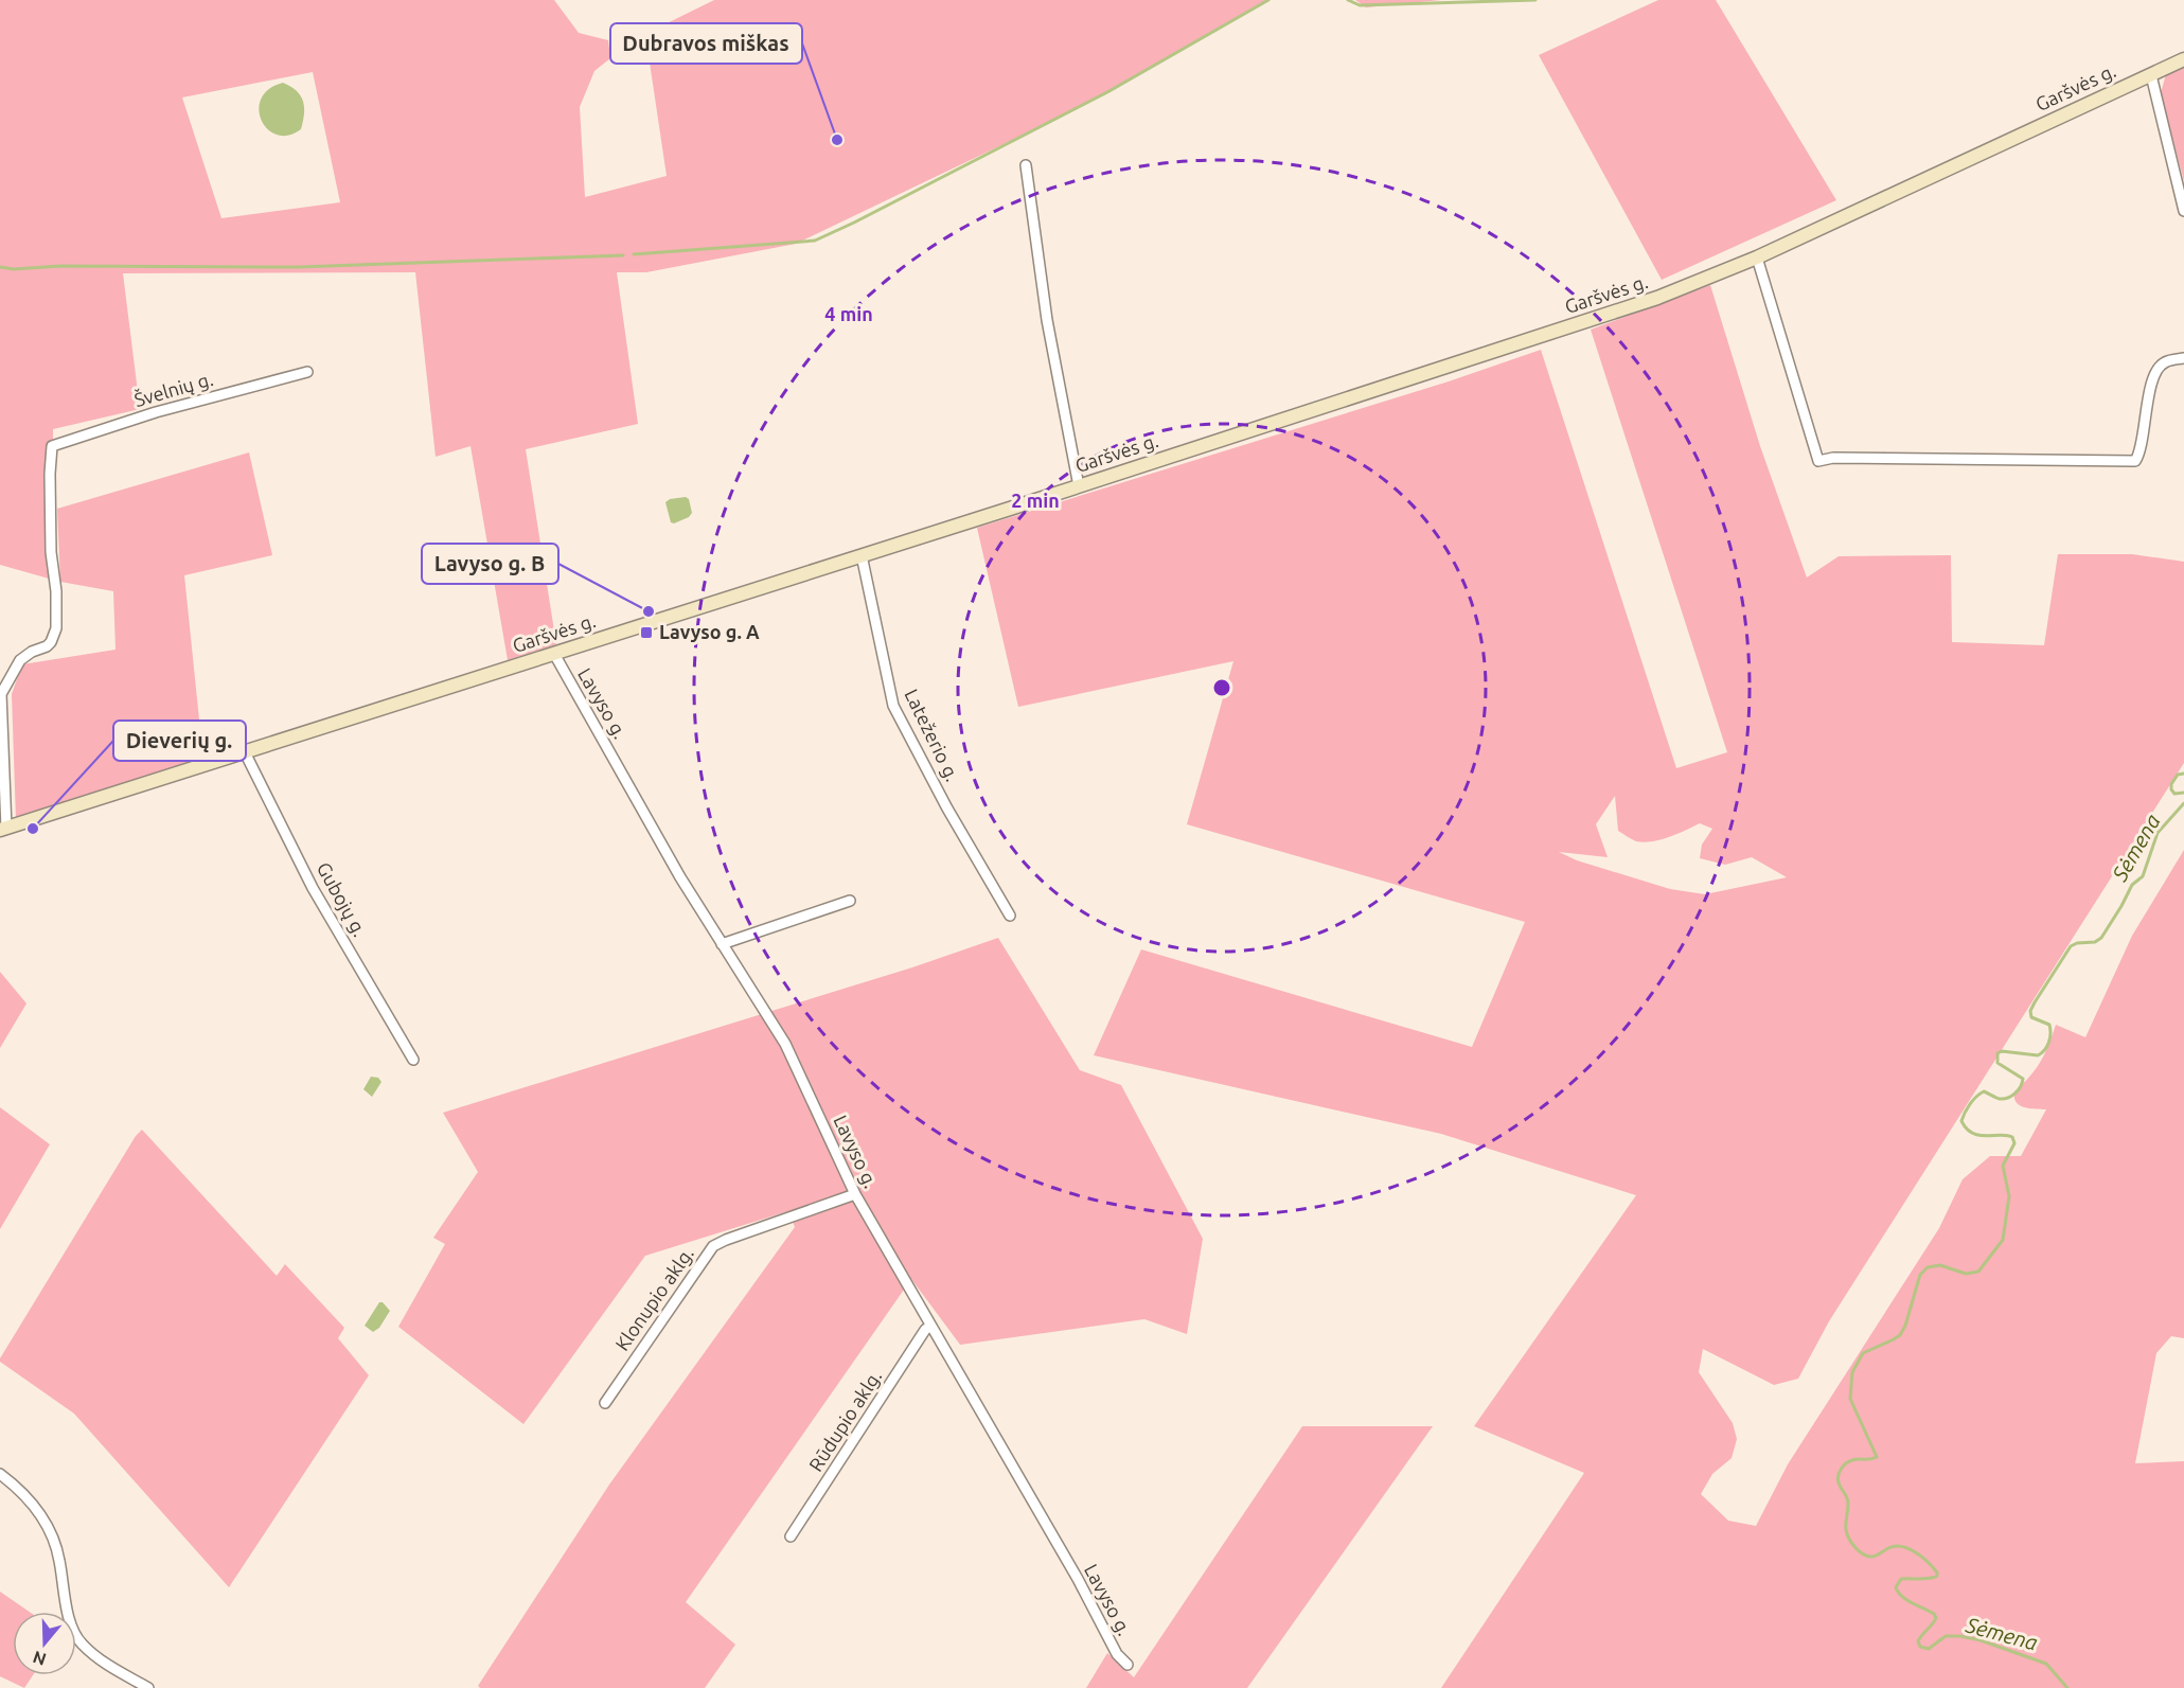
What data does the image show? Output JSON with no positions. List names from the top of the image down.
{
  "streets": {
    "main road": ["Garšvės g."],
    "street": [
      "Švelnių g.",
      "Lavyso g.",
      "Latežerio g.",
      "Gubojų g.",
      "Klonupio aklg.",
      "Rūdupio aklg."
    ]
  },
  "crossings": [
    ["Garšvės g.", "Švelnių g."],
    ["Garšvės g.", "Lavyso g."],
    ["Garšvės g.", "Latežerio g."],
    ["Garšvės g.", "Gubojų g."],
    ["Lavyso g.", "Klonupio aklg."],
    ["Lavyso g.", "Rūdupio aklg."]
  ],
  "water": ["Sėmena"],
  "places": {
    "other": ["Dubravos miškas", "Lavyso g. B", "Dieverių g."],
    "transit": ["Lavyso g. A"]
  },
  "north": "bottom",
  "rings": ["4 min", "2 min"]
}
